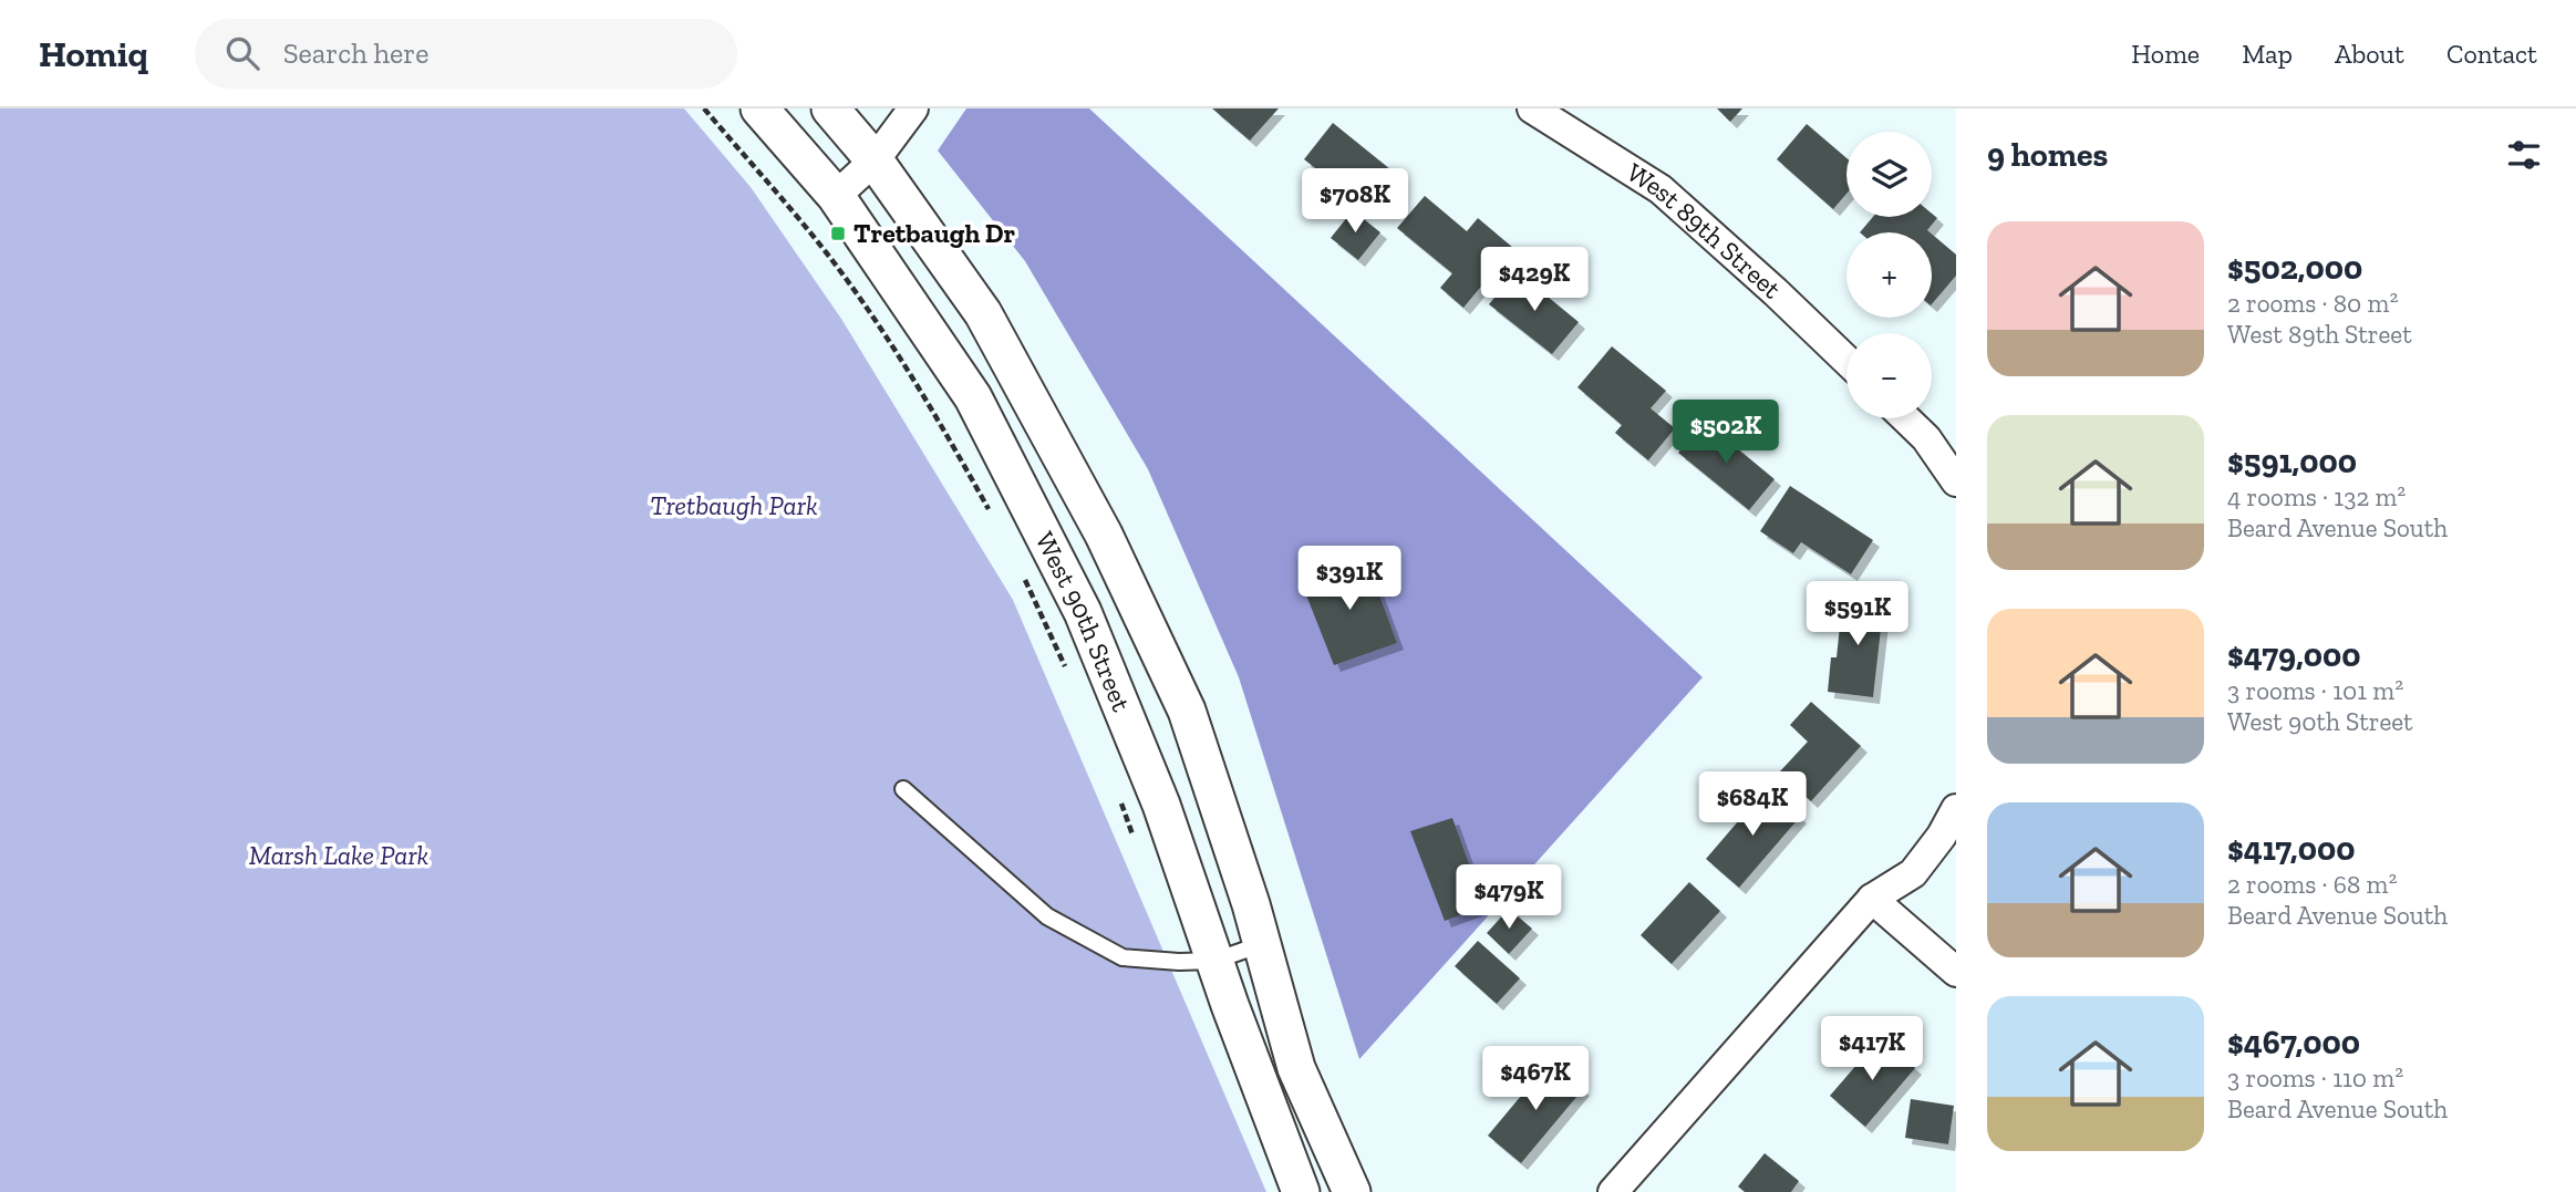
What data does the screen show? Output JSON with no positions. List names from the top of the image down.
{
  "streets": {
    "street": ["West 89th Street", "West 90th Street"]
  },
  "parks": ["Tretbaugh Park", "Marsh Lake Park"],
  "places": {
    "transit": ["Tretbaugh Dr"]
  },
  "page": {
    "header": "Homiq",
    "search": "Search here",
    "nav": [
      "Home",
      "Map",
      "About",
      "Contact"
    ],
    "heading": "9 homes",
    "map_buttons": ["+", "−"],
    "price": [
      "$708K",
      "$429K",
      "$502K",
      "$391K",
      "$591K",
      "$684K",
      "$479K",
      "$417K",
      "$467K"
    ],
    "list": [
      {
        "name": "$502,000",
        "note": "2 rooms · 80 m² · West 89th Street"
      },
      {
        "name": "$591,000",
        "note": "4 rooms · 132 m² · Beard Avenue South"
      },
      {
        "name": "$479,000",
        "note": "3 rooms · 101 m² · West 90th Street"
      },
      {
        "name": "$417,000",
        "note": "2 rooms · 68 m² · Beard Avenue South"
      },
      {
        "name": "$467,000",
        "note": "3 rooms · 110 m² · Beard Avenue South"
      }
    ]
  }
}
